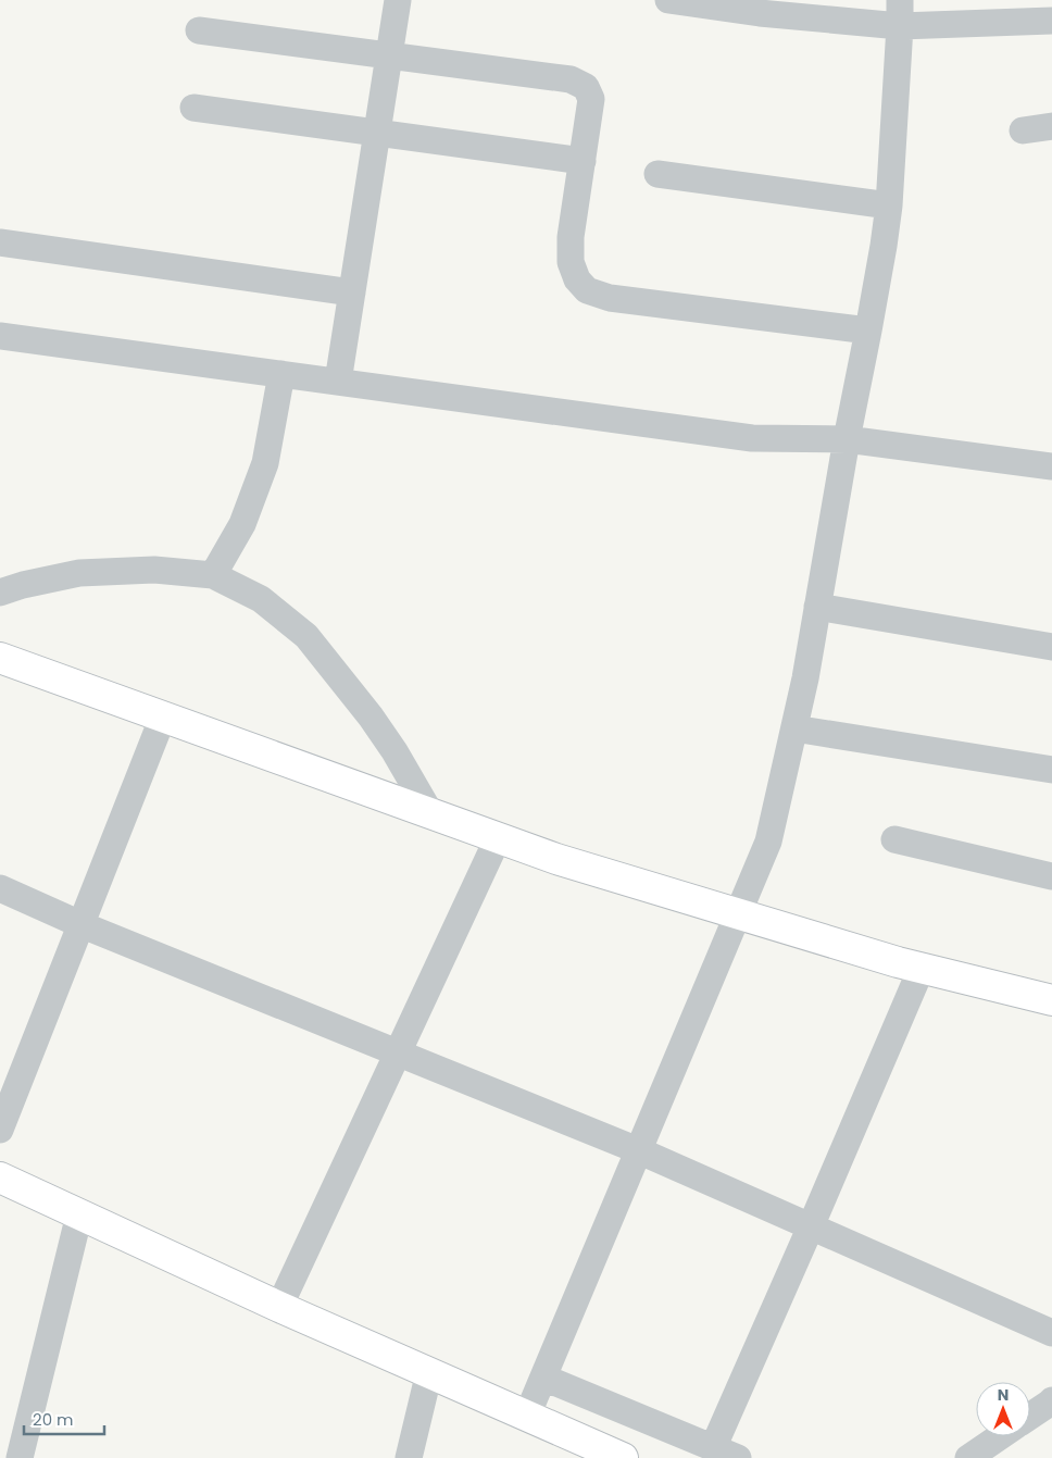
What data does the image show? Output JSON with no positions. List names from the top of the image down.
{
  "scale_bar": "20 m",
  "north": "top"
}
